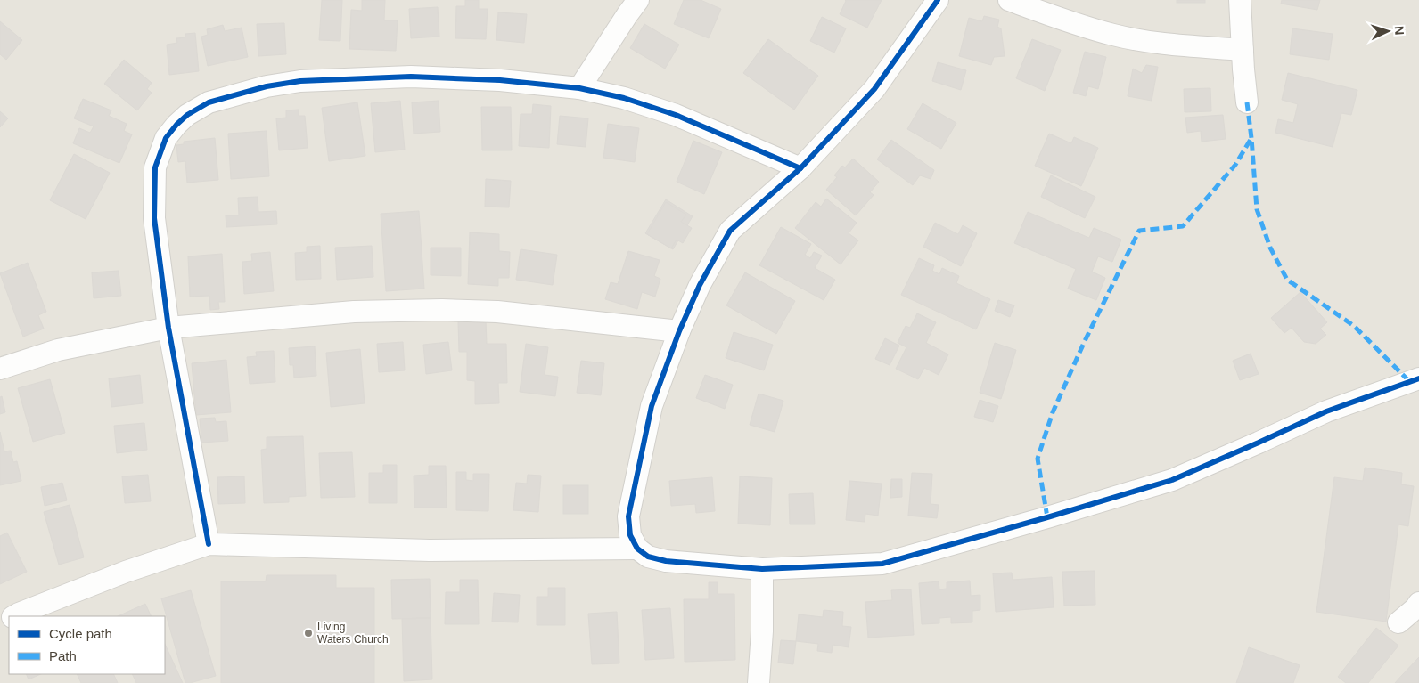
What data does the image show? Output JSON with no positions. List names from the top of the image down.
{
  "places": ["Living Waters Church"],
  "legend": ["Cycle path", "Path"],
  "north": "right"
}
